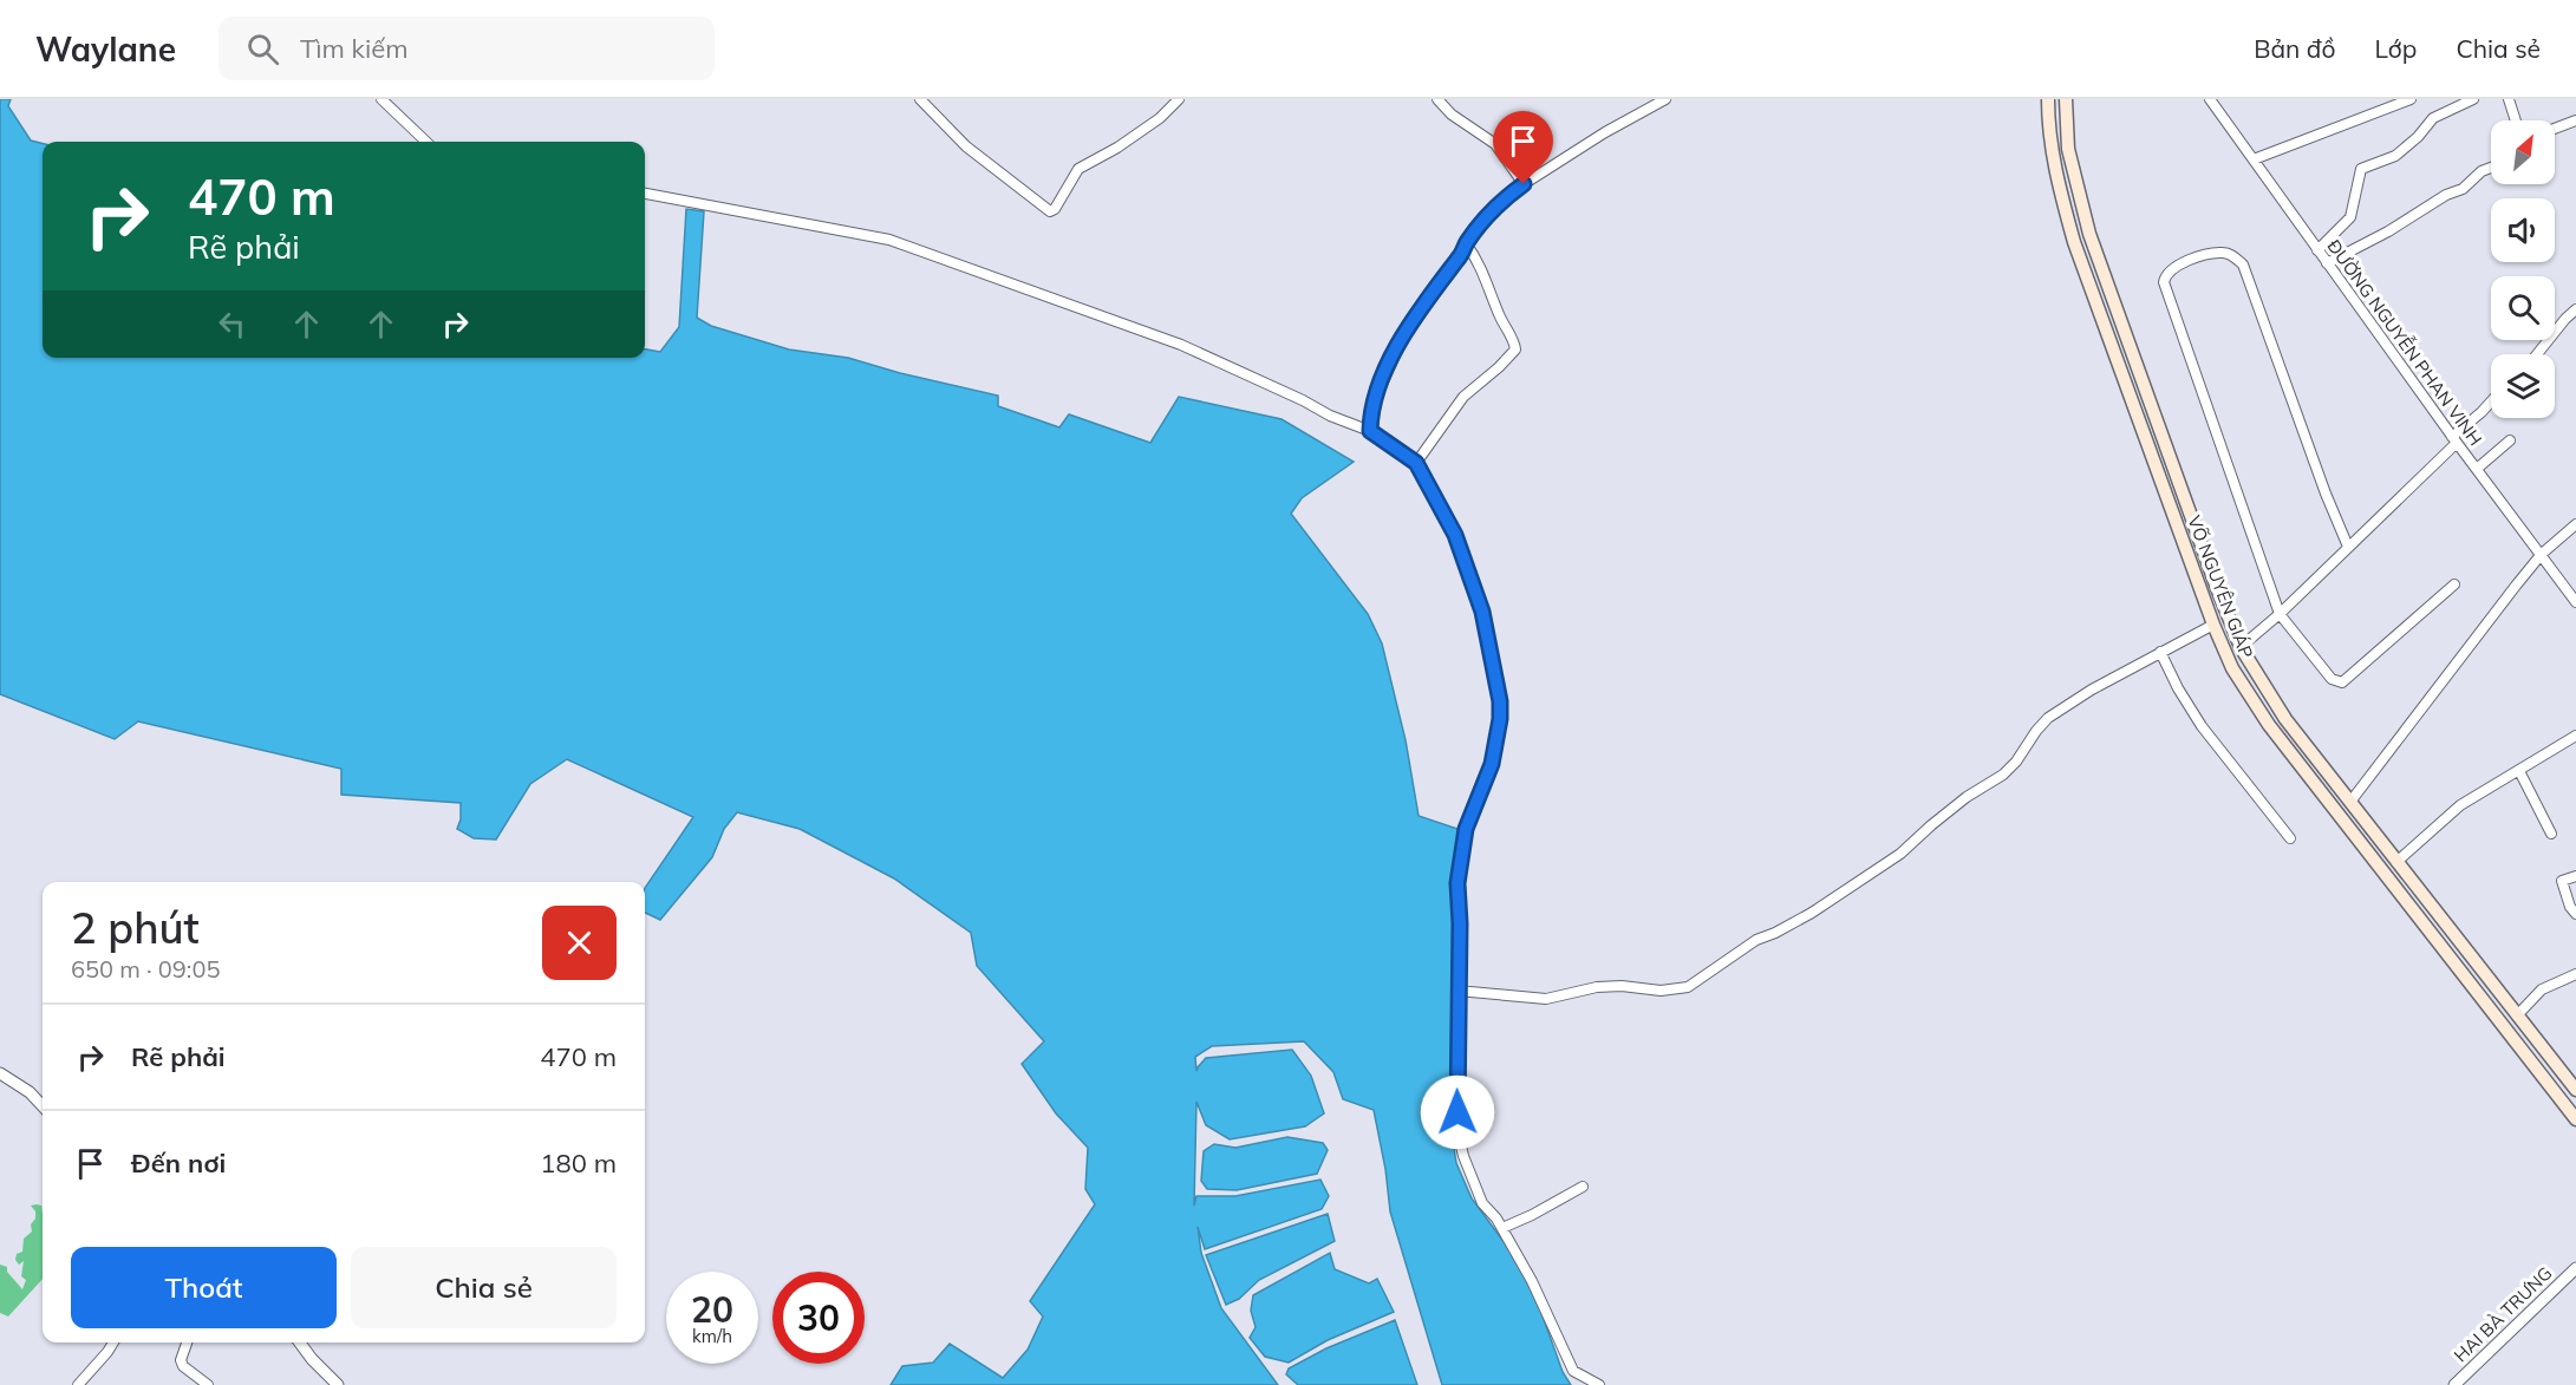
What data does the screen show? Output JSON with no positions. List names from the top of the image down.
{
  "streets": {
    "main road": ["VÕ NGUYÊN GIÁP"],
    "street": ["ĐƯỜNG NGUYỄN PHAN VINH", "HAI BÀ TRƯNG"]
  },
  "north": "top right",
  "page": {
    "header": "Waylane",
    "search": "Tìm kiếm",
    "nav": ["Bản đồ", "Lớp", "Chia sẻ"],
    "turn": ["470 m", "Rẽ phải"],
    "heading": ["2 phút", "650 m · 09:05"],
    "list": [
      {
        "name": "Rẽ phải",
        "value": "470 m"
      },
      {
        "name": "Đến nơi",
        "value": "180 m"
      }
    ],
    "buttons": ["Thoát", "Chia sẻ"],
    "speed": "20 km/h",
    "limit": "30"
  }
}
